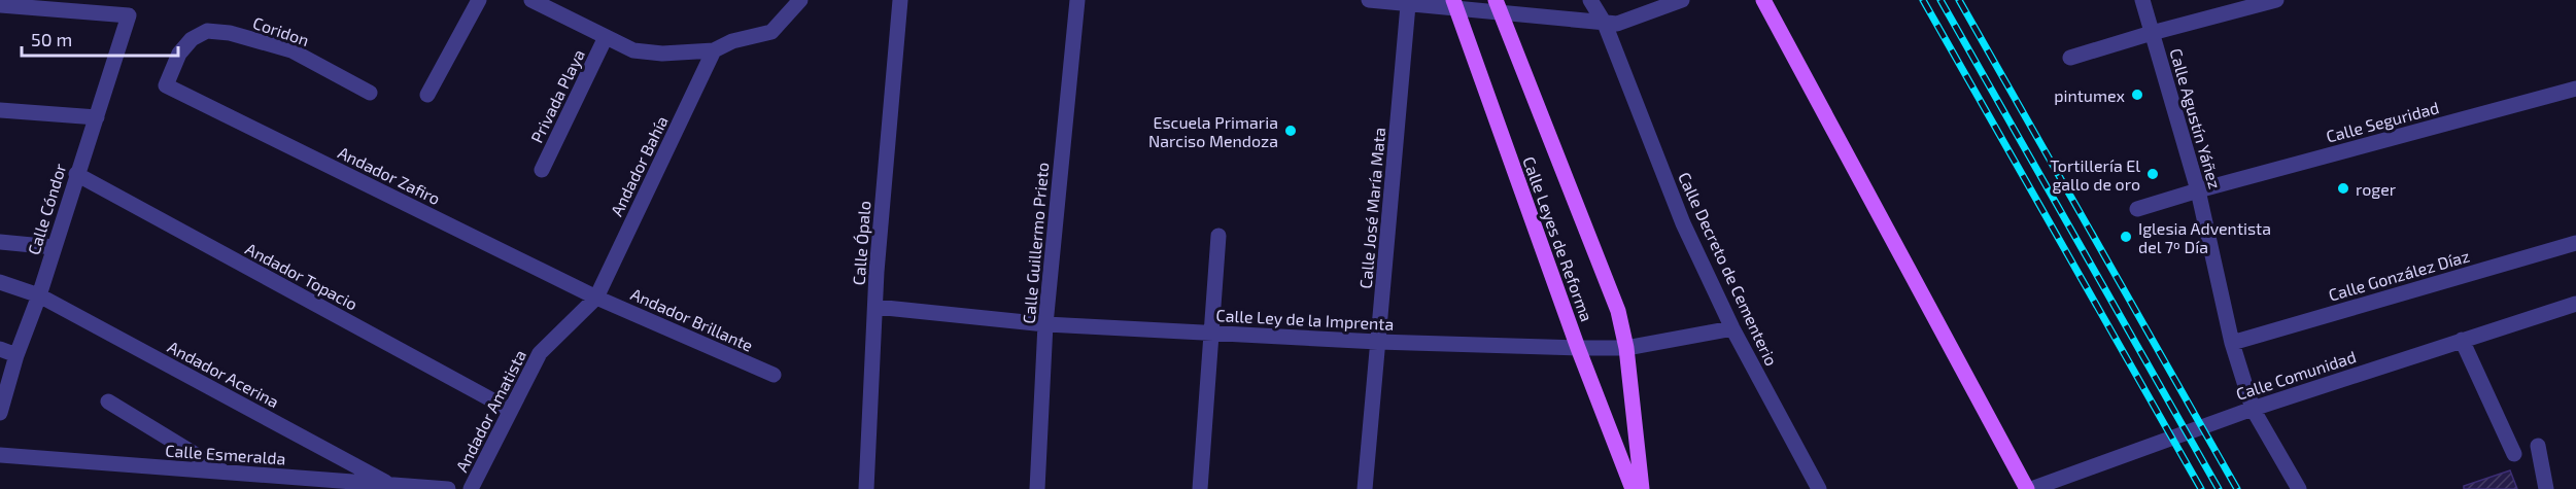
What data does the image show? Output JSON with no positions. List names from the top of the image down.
{
  "streets": {
    "main road": ["Calle Leyes de Reforma"],
    "street": [
      "Coridon",
      "Privada Playa",
      "Calle Agustín Yáñez",
      "Calle Seguridad",
      "Andador Bahía",
      "Andador Zafiro",
      "Calle José María Mata",
      "Calle Cóndor",
      "Calle Ópalo",
      "Calle Guillermo Prieto",
      "Calle Decreto de Cementerio",
      "Calle González Díaz",
      "Andador Topacio",
      "Andador Brillante",
      "Calle Ley de la Imprenta",
      "Andador Acerina",
      "Calle Comunidad",
      "Andador Amatista",
      "Calle Esmeralda"
    ]
  },
  "crossings": [
    ["Coridon", "Andador Zafiro"],
    ["Calle Agustín Yáñez", "Calle Seguridad"],
    ["Calle Agustín Yáñez", "Calle González Díaz"],
    ["Calle Agustín Yáñez", "Calle Comunidad"],
    ["Andador Bahía", "Andador Zafiro"],
    ["Andador Bahía", "Andador Brillante"],
    ["Andador Bahía", "Andador Amatista"],
    ["Andador Zafiro", "Andador Brillante"],
    ["Andador Zafiro", "Andador Amatista"],
    ["Calle José María Mata", "Calle Ley de la Imprenta"],
    ["Calle Cóndor", "Andador Topacio"],
    ["Calle Cóndor", "Andador Acerina"],
    ["Calle Leyes de Reforma", "Calle Ley de la Imprenta"],
    ["Calle Ópalo", "Calle Ley de la Imprenta"],
    ["Calle Guillermo Prieto", "Calle Ley de la Imprenta"],
    ["Calle Decreto de Cementerio", "Calle Ley de la Imprenta"],
    ["Andador Topacio", "Andador Amatista"],
    ["Andador Brillante", "Andador Amatista"],
    ["Andador Acerina", "Calle Esmeralda"]
  ],
  "places": [
    "pintumex",
    "Escuela Primaria Narciso Mendoza",
    "Tortillería El gallo de oro",
    "roger",
    "Iglesia Adventista del 7º Día"
  ],
  "scale_bar": "50 m"
}
